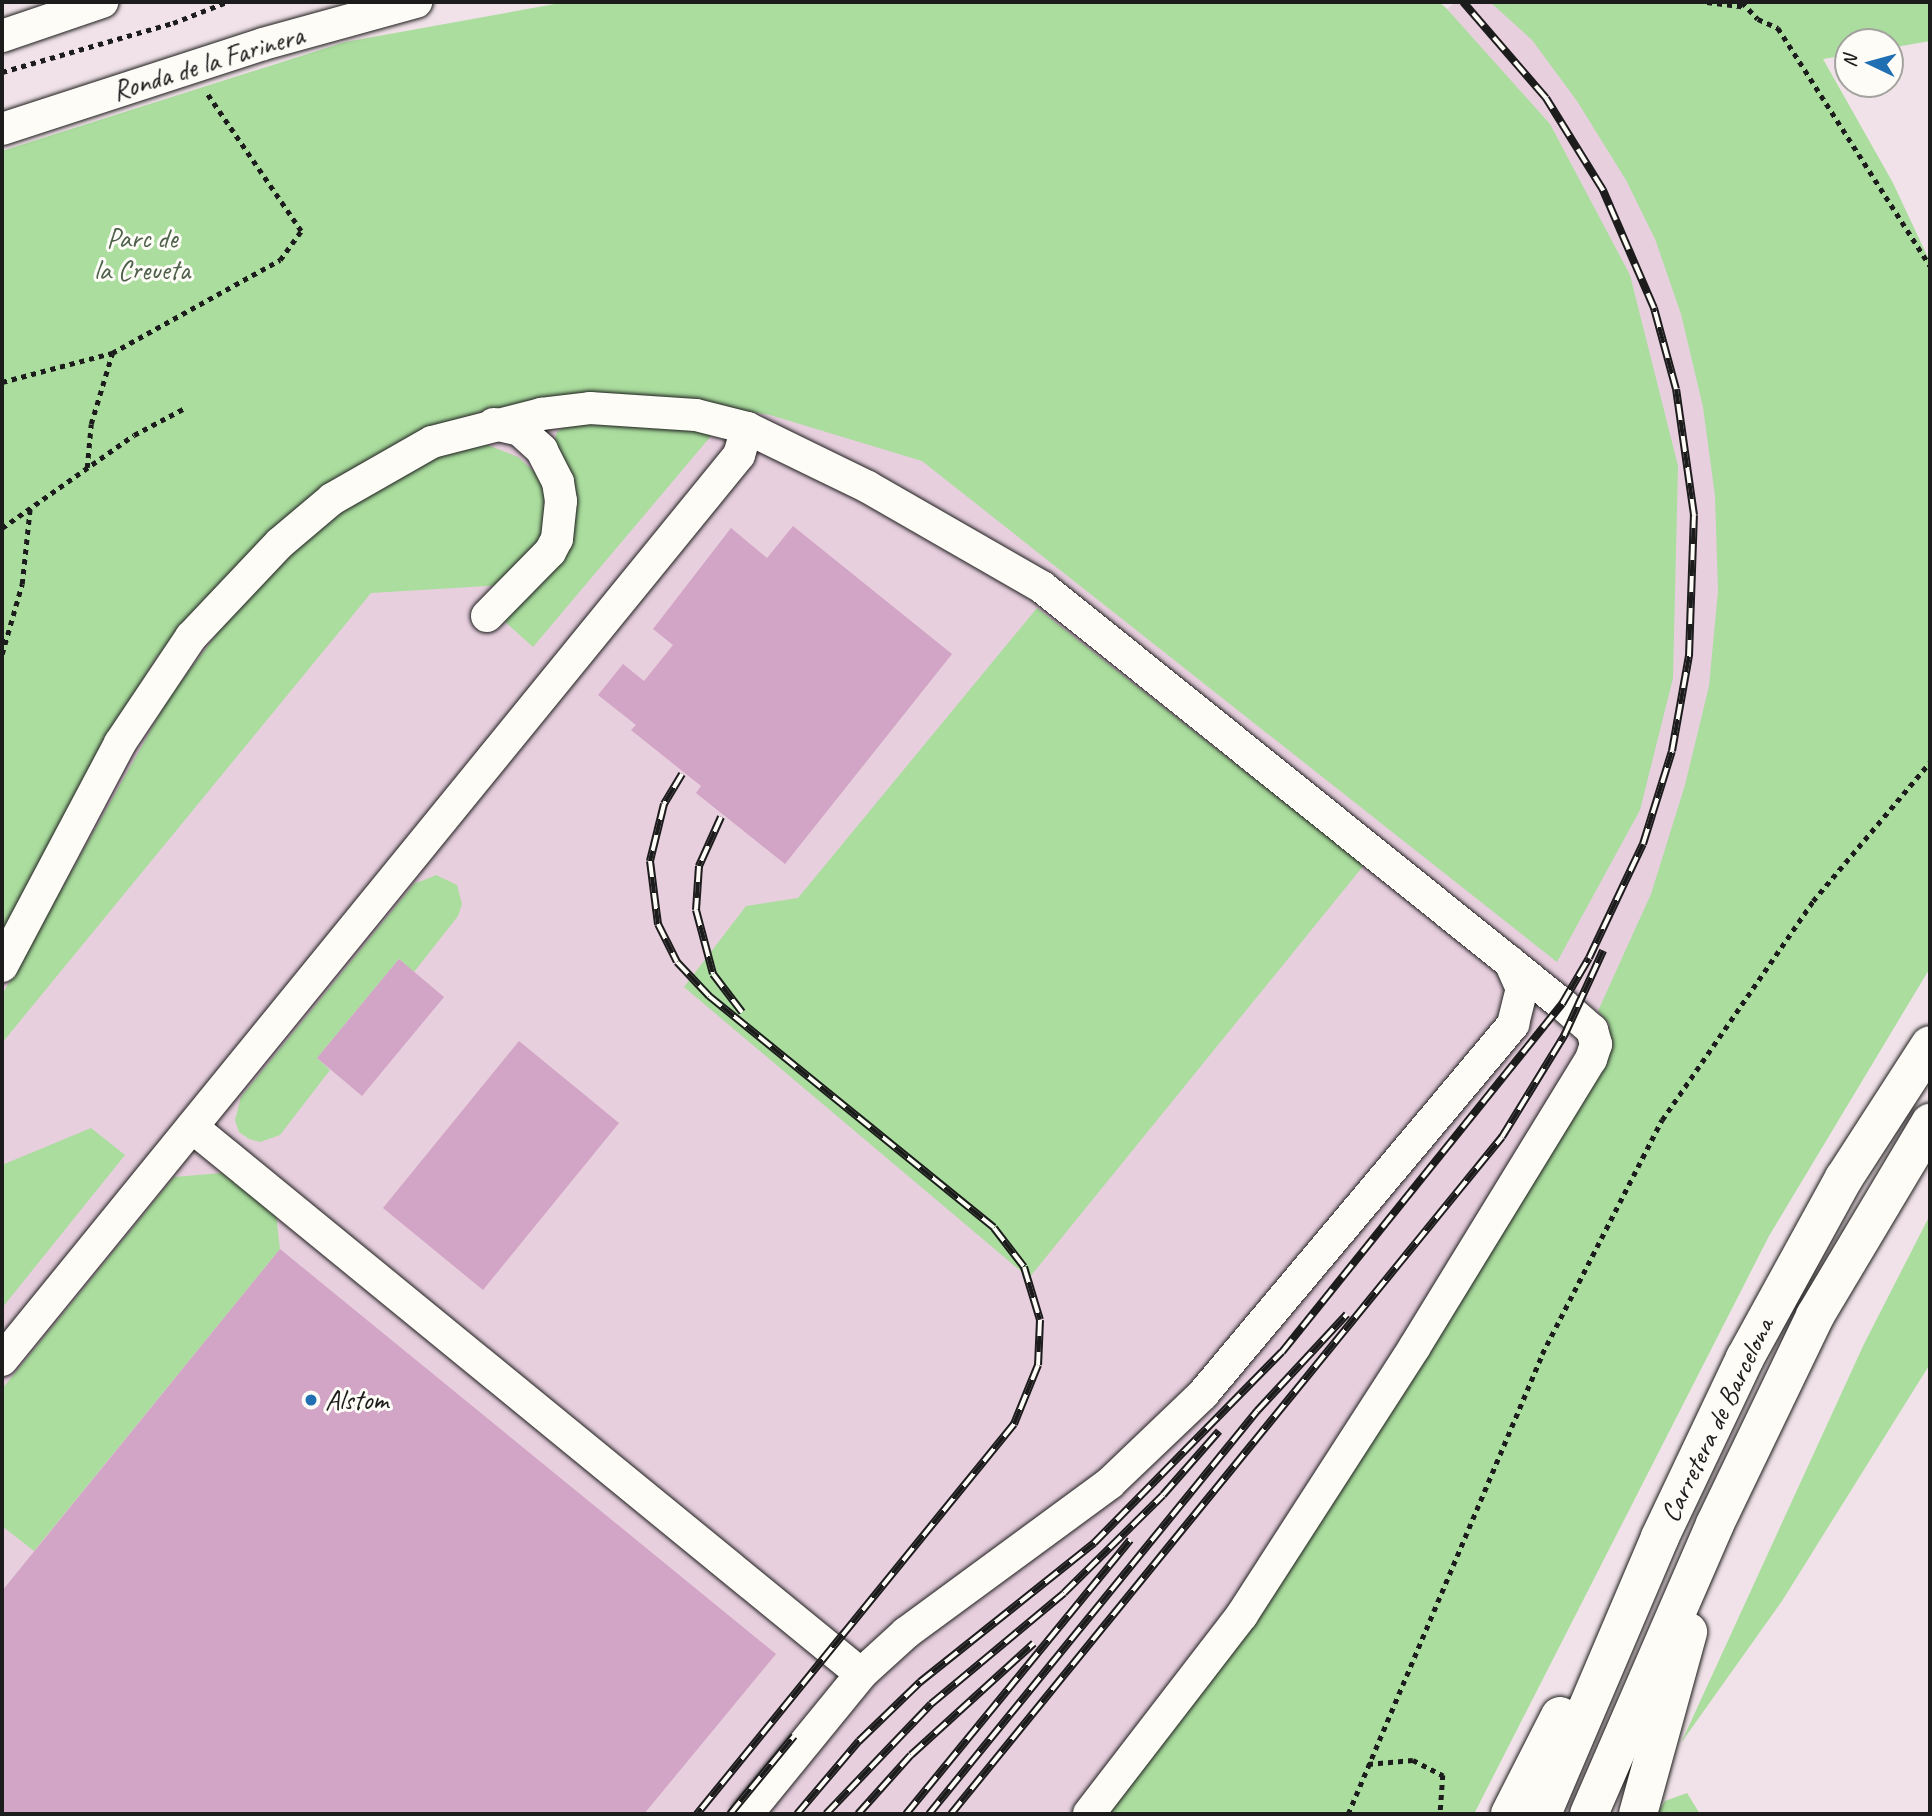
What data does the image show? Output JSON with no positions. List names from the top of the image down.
{
  "streets": {
    "highway": ["Carretera de Barcelona"],
    "street": ["Ronda de la Farinera"]
  },
  "parks": ["Parc de la Creueta"],
  "places": ["Alstom"],
  "north": "left"
}
